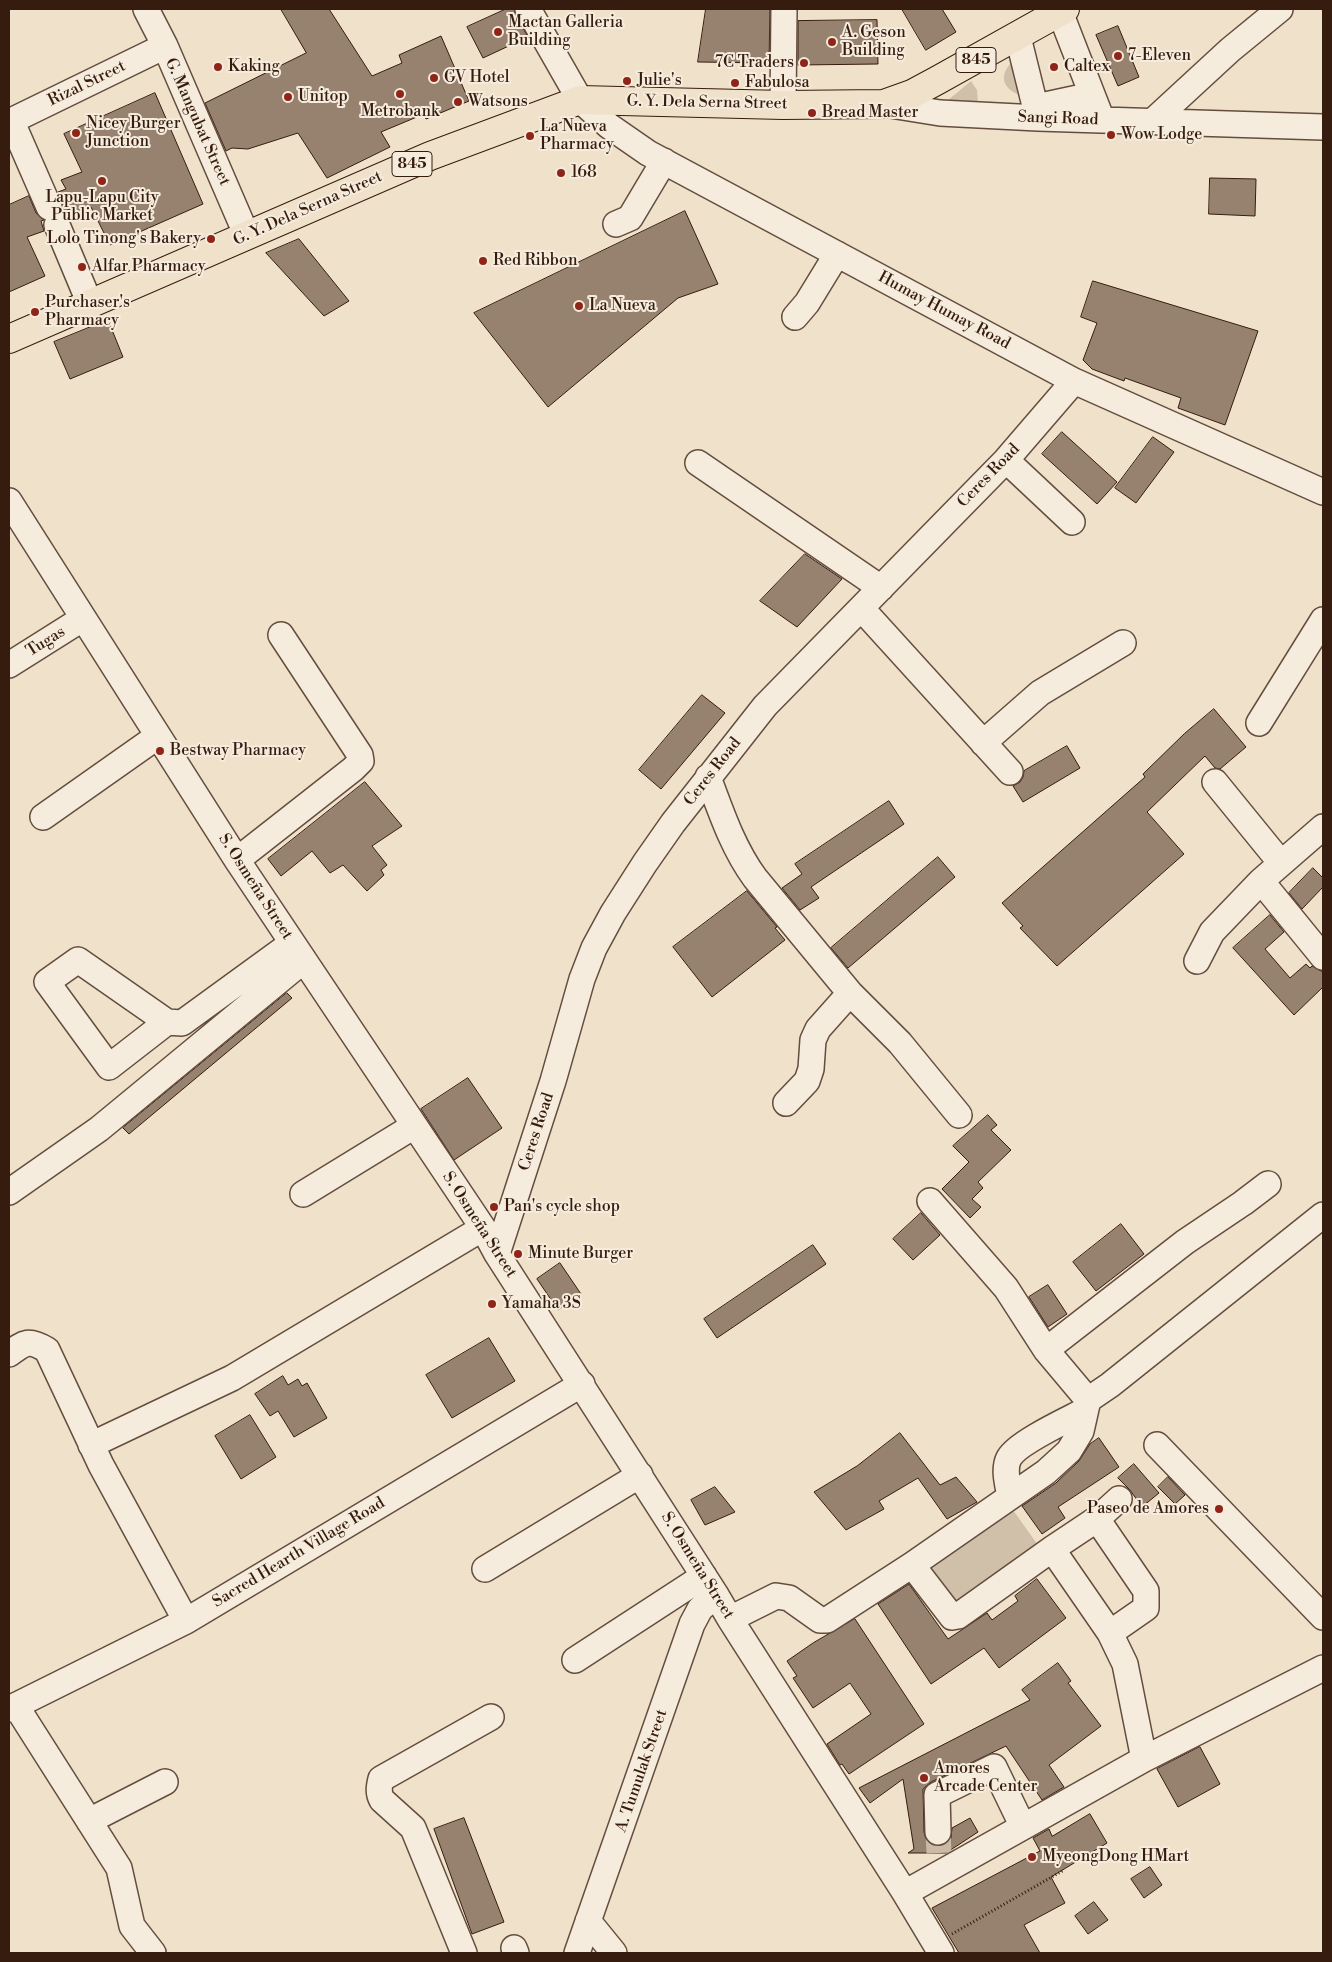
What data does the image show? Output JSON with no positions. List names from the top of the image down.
{
  "streets": {
    "main road": ["845", "G. Y. Dela Serna Street"],
    "street": [
      "Rizal Street",
      "Sangi Road",
      "G. Mangubat Street",
      "Humay Humay Road",
      "Ceres Road",
      "Tugas",
      "S. Osmeña Street",
      "Sacred Hearth Village Road",
      "A. Tumulak Street"
    ]
  },
  "crossings": [
    ["845", "G. Y. Dela Serna Street"],
    ["845", "Sangi Road"],
    ["Rizal Street", "G. Mangubat Street"],
    ["G. Y. Dela Serna Street", "Sangi Road"],
    ["G. Y. Dela Serna Street", "G. Mangubat Street"],
    ["G. Y. Dela Serna Street", "Humay Humay Road"],
    ["Humay Humay Road", "Ceres Road"],
    ["Ceres Road", "S. Osmeña Street"],
    ["Tugas", "S. Osmeña Street"],
    ["S. Osmeña Street", "Sacred Hearth Village Road"],
    ["S. Osmeña Street", "A. Tumulak Street"]
  ],
  "places": [
    "Mactan Galleria Building",
    "A. Geson Building",
    "7-Eleven",
    "7C Traders",
    "Kaking",
    "Caltex",
    "GV Hotel",
    "Julie's",
    "Fabulosa",
    "Metrobank",
    "Unitop",
    "Watsons",
    "Bread Master",
    "Nicey Burger Junction",
    "Wow Lodge",
    "La Nueva Pharmacy",
    "168",
    "Lapu-Lapu City Public Market",
    "Lolo Tinong's Bakery",
    "Red Ribbon",
    "Alfar Pharmacy",
    "La Nueva",
    "Purchaser's Pharmacy",
    "Bestway Pharmacy",
    "Pan's cycle shop",
    "Minute Burger",
    "Yamaha 3S",
    "Paseo de Amores",
    "Amores Arcade Center",
    "MyeongDong HMart"
  ]
}
